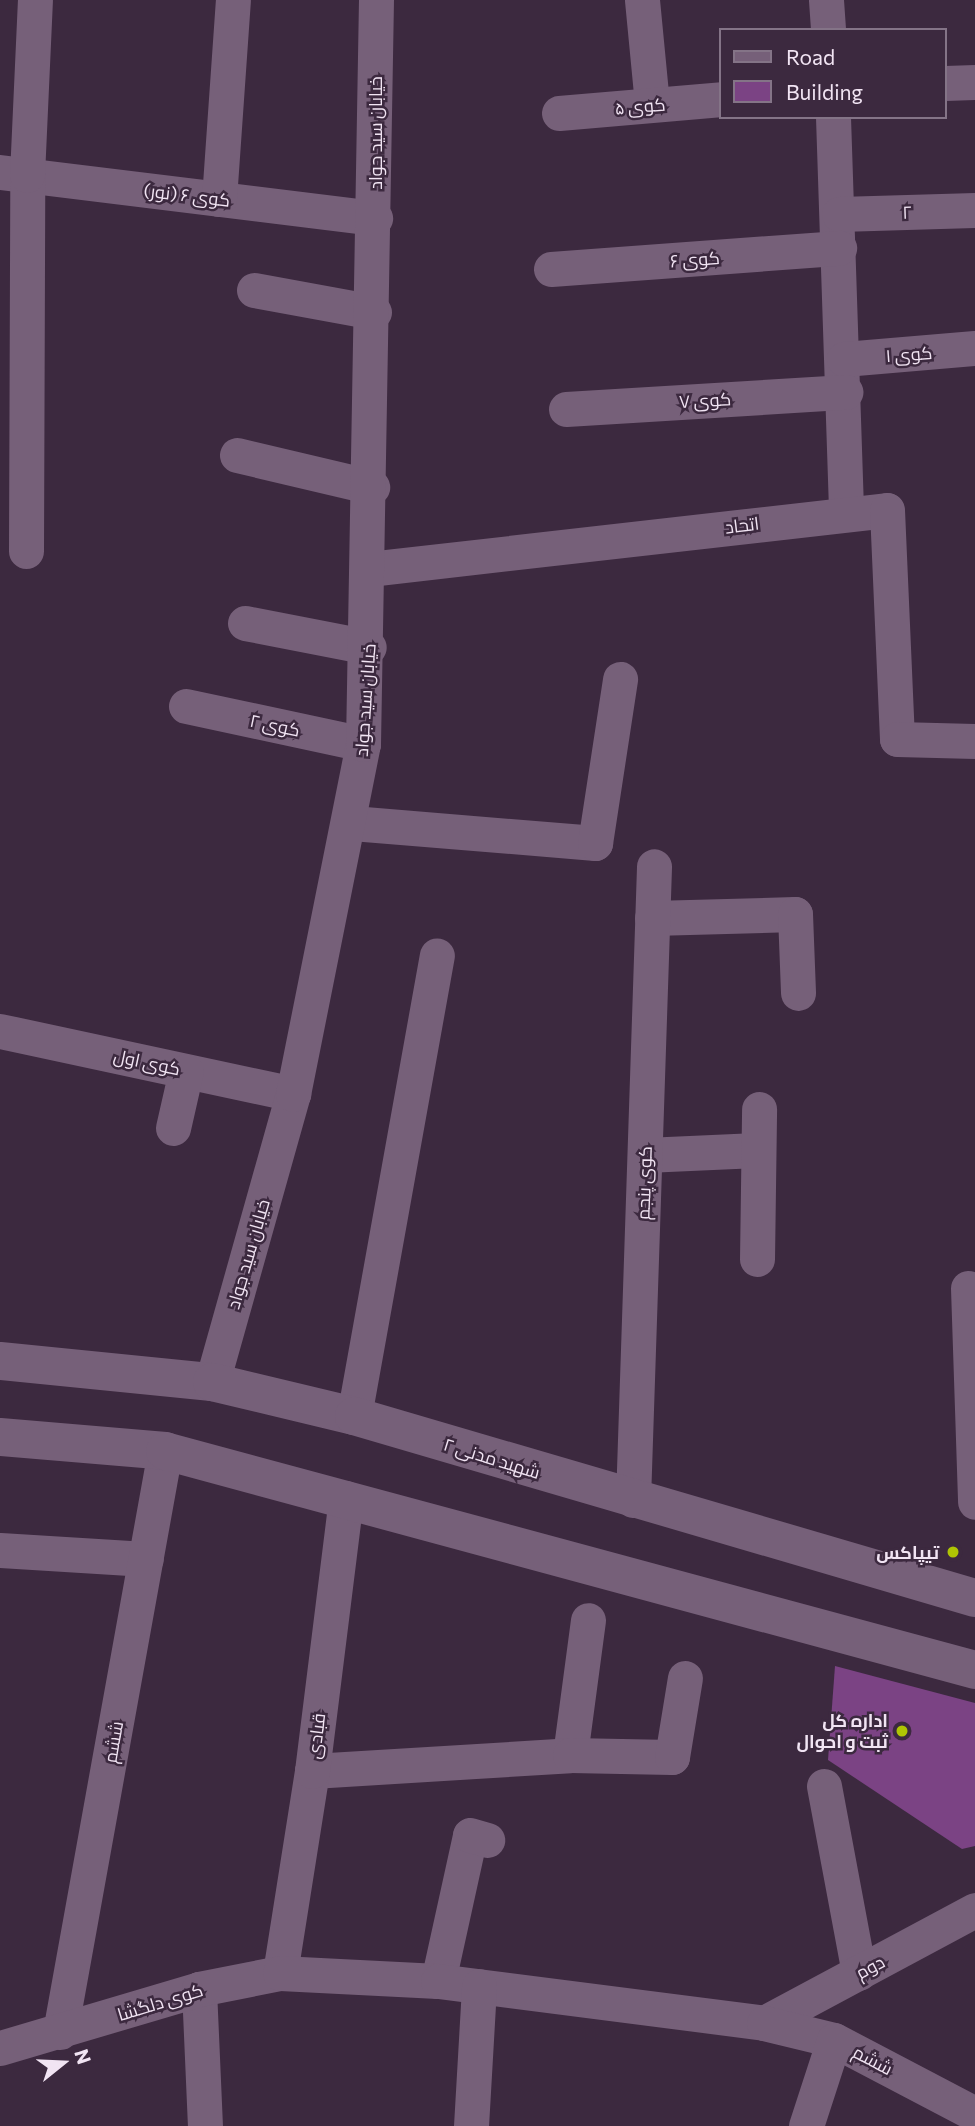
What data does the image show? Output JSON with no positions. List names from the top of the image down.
{
  "streets": {
    "main road": ["شهید مدنی ۲"],
    "street": [
      "کوی ۵",
      "خیابان سید جواد",
      "کوی ۶ (نور)",
      "۲",
      "کوی ۶",
      "کوی ۱",
      "کوی ۷",
      "اتحاد",
      "کوی ۲",
      "کوی اول",
      "کوی پنجم",
      "قبادی",
      "ششم",
      "دوم",
      "کوی دلگشا"
    ]
  },
  "crossings": [
    ["خیابان سید جواد", "کوی ۶ (نور)"],
    ["خیابان سید جواد", "اتحاد"],
    ["خیابان سید جواد", "کوی ۲"],
    ["خیابان سید جواد", "کوی اول"],
    ["خیابان سید جواد", "شهید مدنی ۲"],
    ["۲", "کوی ۶"],
    ["کوی ۱", "کوی ۷"],
    ["کوی پنجم", "شهید مدنی ۲"],
    ["قبادی", "کوی دلگشا"],
    ["ششم", "دوم"],
    ["ششم", "کوی دلگشا"]
  ],
  "places": ["تیپاکس", "اداره کل ثبت و احوال"],
  "legend": ["Road", "Building"],
  "north": "right"
}
